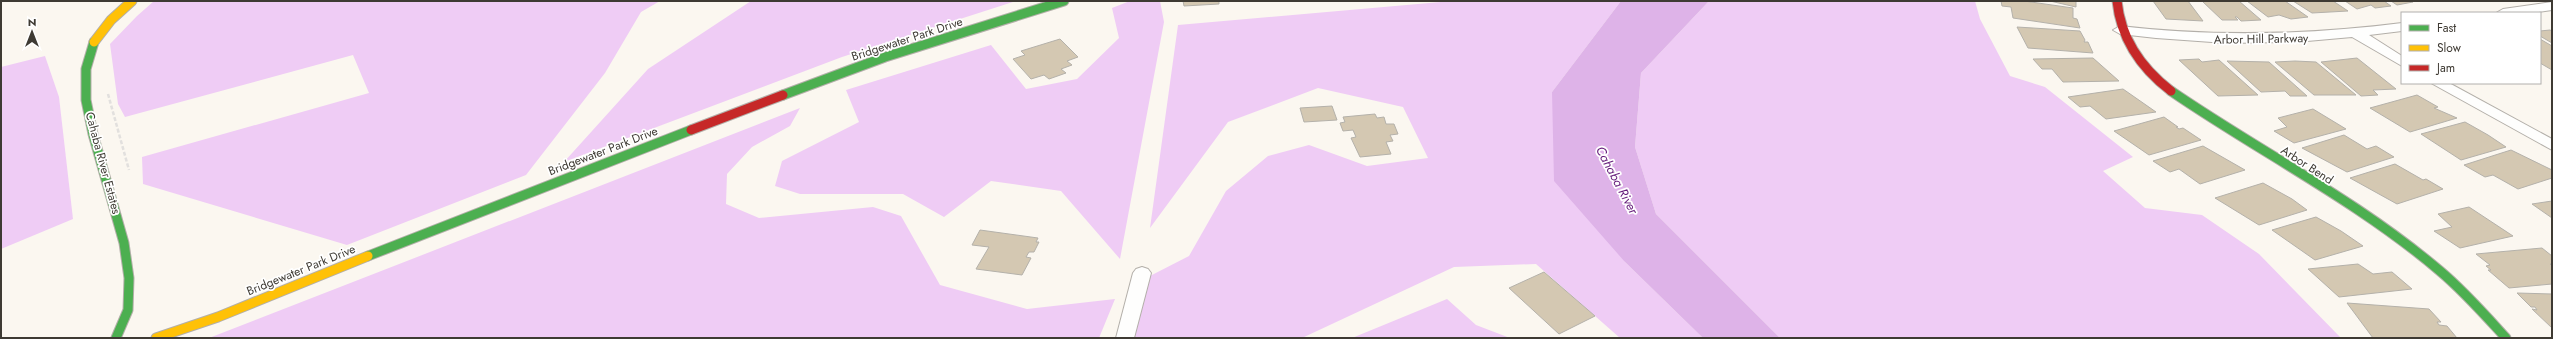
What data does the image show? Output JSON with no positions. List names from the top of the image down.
{
  "streets": {
    "street": [
      "Bridgewater Park Drive",
      "Arbor Hill Parkway",
      "Cahaba River Estates",
      "Arbor Bend"
    ]
  },
  "crossings": [
    ["Arbor Hill Parkway", "Arbor Bend"]
  ],
  "water": ["Cahaba River"],
  "legend": ["Fast", "Slow", "Jam"],
  "north": "top"
}
